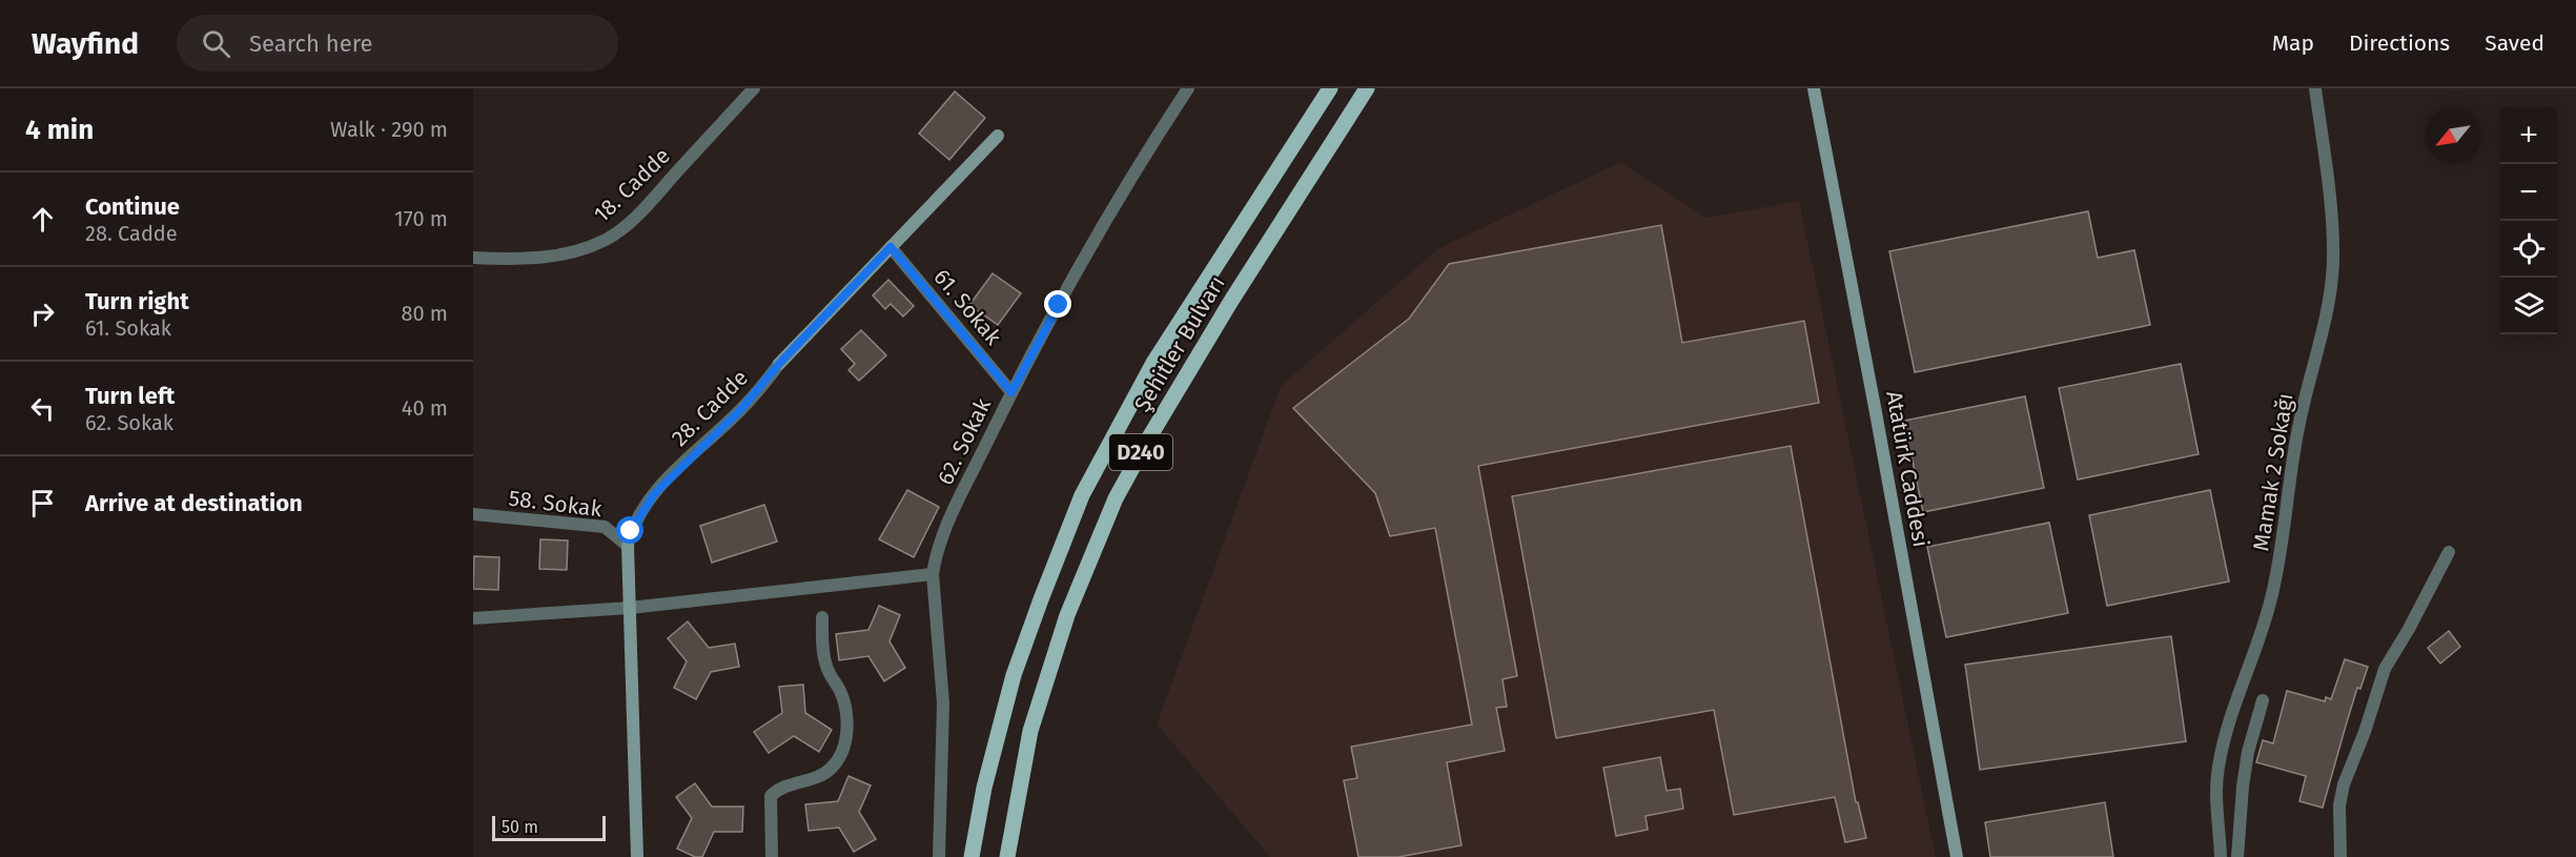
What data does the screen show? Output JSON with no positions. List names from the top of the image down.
{
  "streets": {
    "main road": [
      "Şehitler Bulvarı",
      "28. Cadde",
      "D240",
      "Atatürk Caddesi"
    ],
    "street": [
      "18. Cadde",
      "61. Sokak",
      "62. Sokak",
      "Mamak 2 Sokağı",
      "58. Sokak"
    ]
  },
  "crossings": [
    ["61. Sokak", "28. Cadde"],
    ["61. Sokak", "62. Sokak"],
    ["28. Cadde", "58. Sokak"]
  ],
  "scale_bar": "50 m",
  "north": "bottom left",
  "page": {
    "header": "Wayfind",
    "search": "Search here",
    "nav": ["Map", "Directions", "Saved"],
    "heading": ["4 min", "Walk · 290 m"],
    "map_buttons": ["+", "−"],
    "list": [
      ["Continue", "28. Cadde", "170 m"],
      ["Turn right", "61. Sokak", "80 m"],
      ["Turn left", "62. Sokak", "40 m"],
      "Arrive at destination"
    ],
    "scale": "50 m"
  }
}
